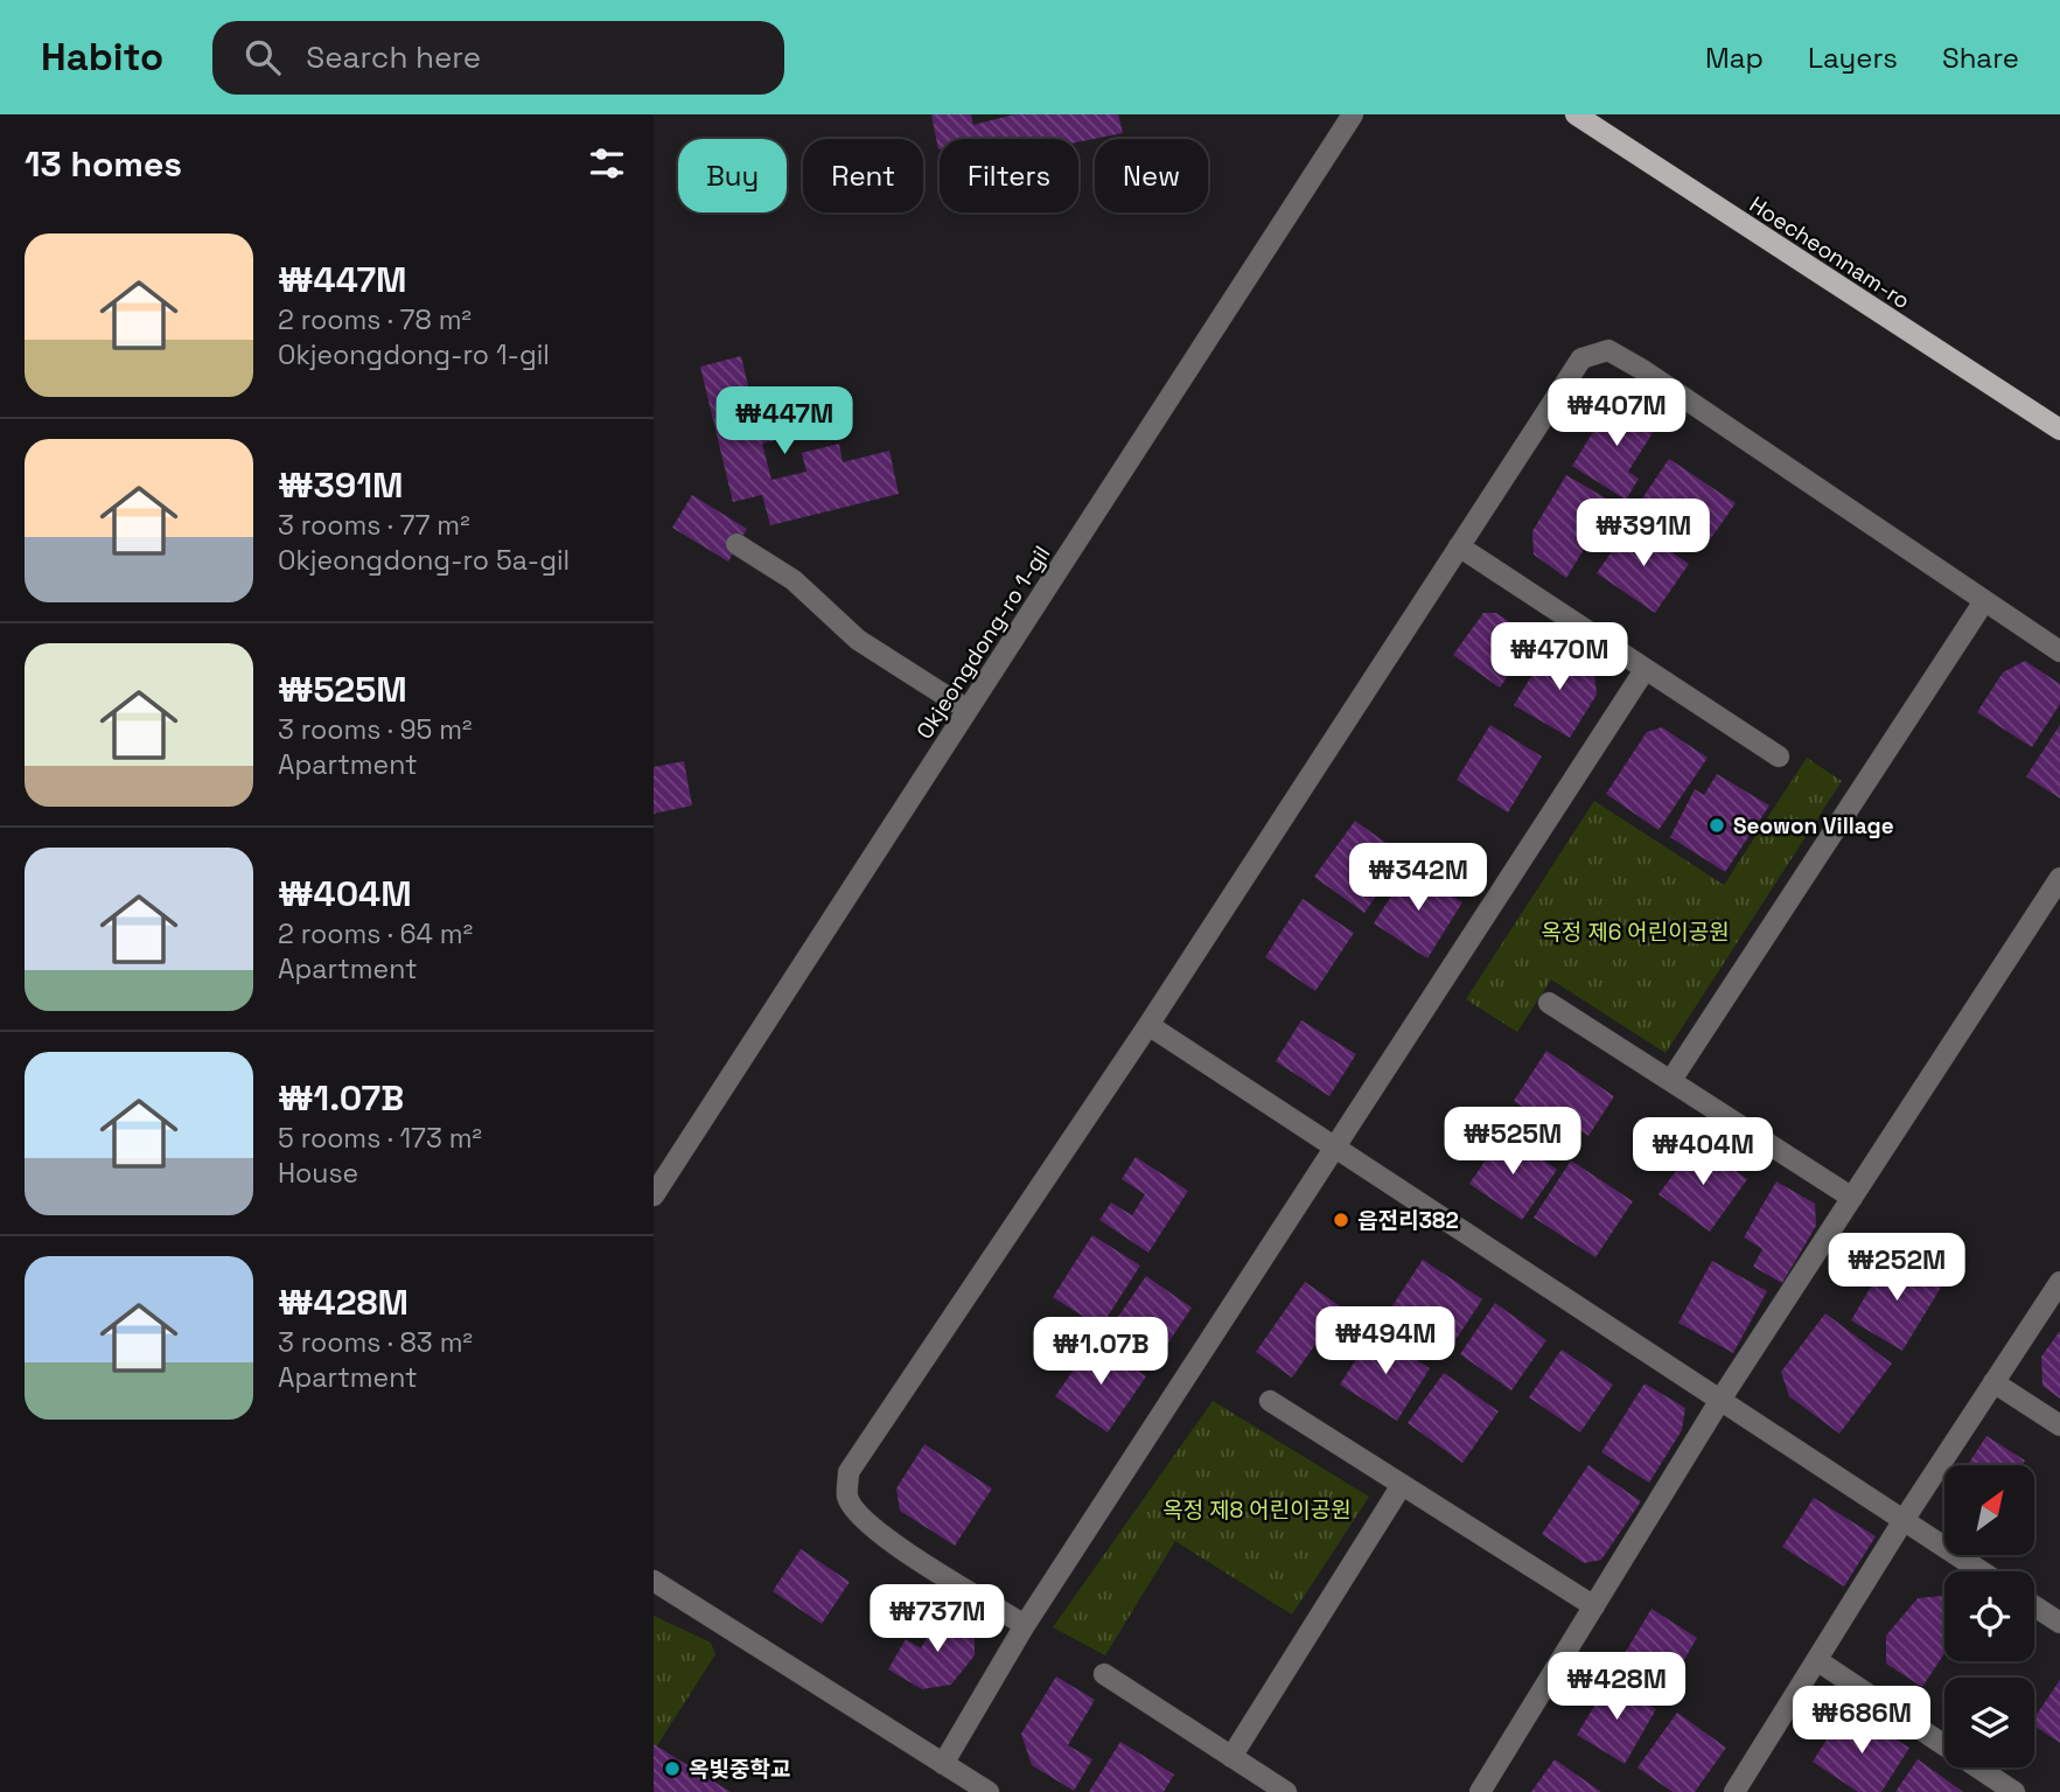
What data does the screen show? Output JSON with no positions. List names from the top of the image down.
{
  "streets": {
    "main road": ["Hoecheonnam-ro"],
    "street": ["Okjeongdong-ro 1-gil"]
  },
  "parks": ["옥정 제6 어린이공원", "옥정 제8 어린이공원"],
  "places": ["Seowon Village", "읍전리382", "옥빛중학교"],
  "north": "top right",
  "page": {
    "header": "Habito",
    "search": "Search here",
    "nav": ["Map", "Layers", "Share"],
    "heading": "13 homes",
    "chip": [
      "Buy",
      "Rent",
      "Filters",
      "New"
    ],
    "list": [
      {
        "name": "₩447M",
        "note": "2 rooms · 78 m² · Okjeongdong-ro 1-gil"
      },
      {
        "name": "₩391M",
        "note": "3 rooms · 77 m² · Okjeongdong-ro 5a-gil"
      },
      {
        "name": "₩525M",
        "note": "3 rooms · 95 m² · Apartment"
      },
      {
        "name": "₩404M",
        "note": "2 rooms · 64 m² · Apartment"
      },
      {
        "name": "₩1.07B",
        "note": "5 rooms · 173 m² · House"
      },
      {
        "name": "₩428M",
        "note": "3 rooms · 83 m² · Apartment"
      }
    ],
    "price": [
      "₩407M",
      "₩447M",
      "₩391M",
      "₩470M",
      "₩342M",
      "₩525M",
      "₩404M",
      "₩252M",
      "₩494M",
      "₩1.07B",
      "₩737M",
      "₩428M",
      "₩686M"
    ]
  }
}
